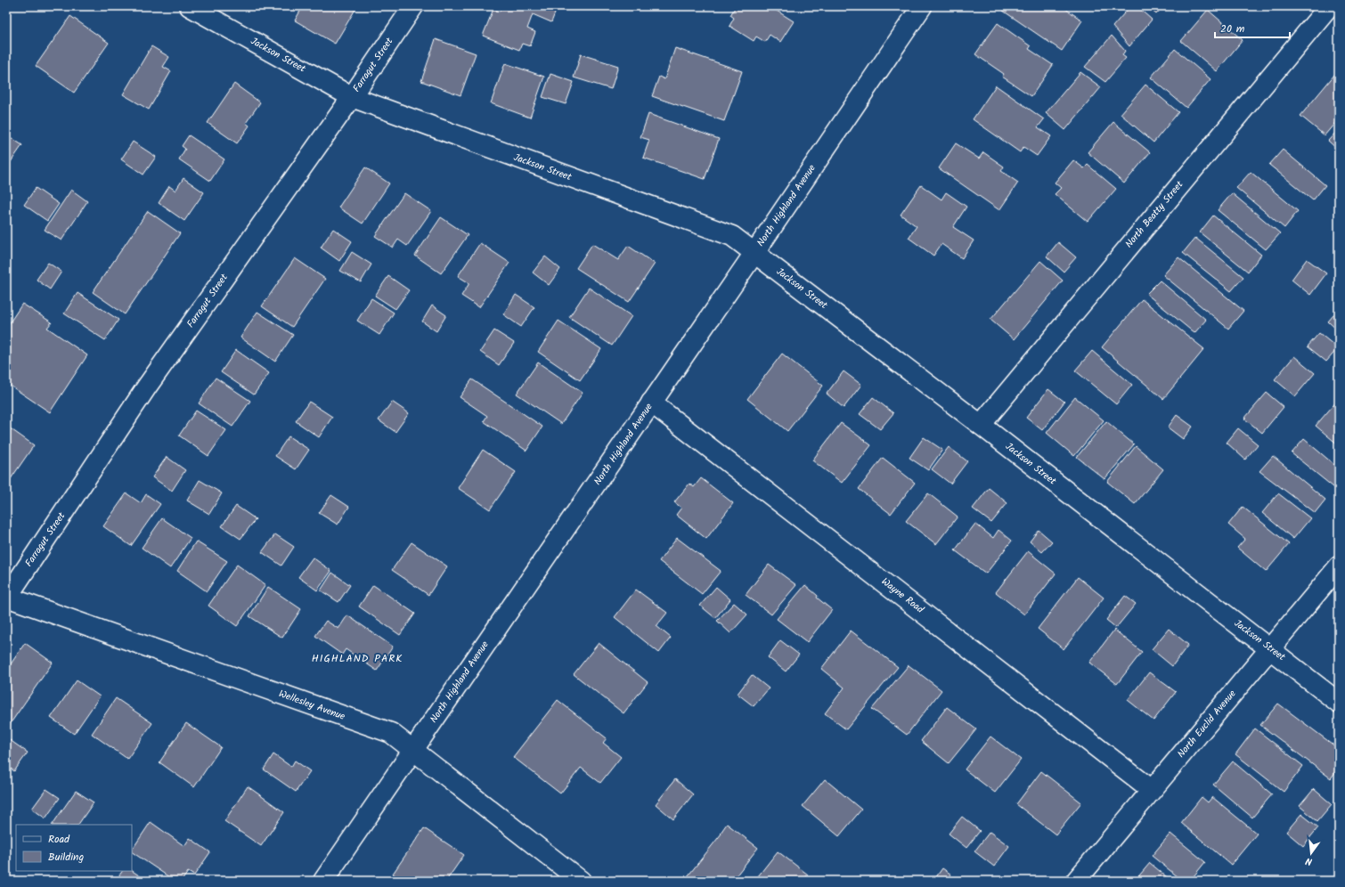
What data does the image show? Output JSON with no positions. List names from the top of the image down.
{
  "streets": {
    "street": [
      "Jackson Street",
      "Farragut Street",
      "North Highland Avenue",
      "North Beatty Street",
      "Wayne Road",
      "Wellesley Avenue",
      "North Euclid Avenue"
    ]
  },
  "crossings": [
    ["Jackson Street", "Farragut Street"],
    ["Jackson Street", "North Highland Avenue"],
    ["Jackson Street", "North Beatty Street"],
    ["Jackson Street", "North Euclid Avenue"],
    ["Farragut Street", "Wellesley Avenue"],
    ["North Highland Avenue", "Wayne Road"],
    ["North Highland Avenue", "Wellesley Avenue"],
    ["Wayne Road", "North Euclid Avenue"]
  ],
  "districts": ["HIGHLAND PARK"],
  "legend": ["Road", "Building"],
  "scale_bar": "20 m",
  "north": "bottom"
}
